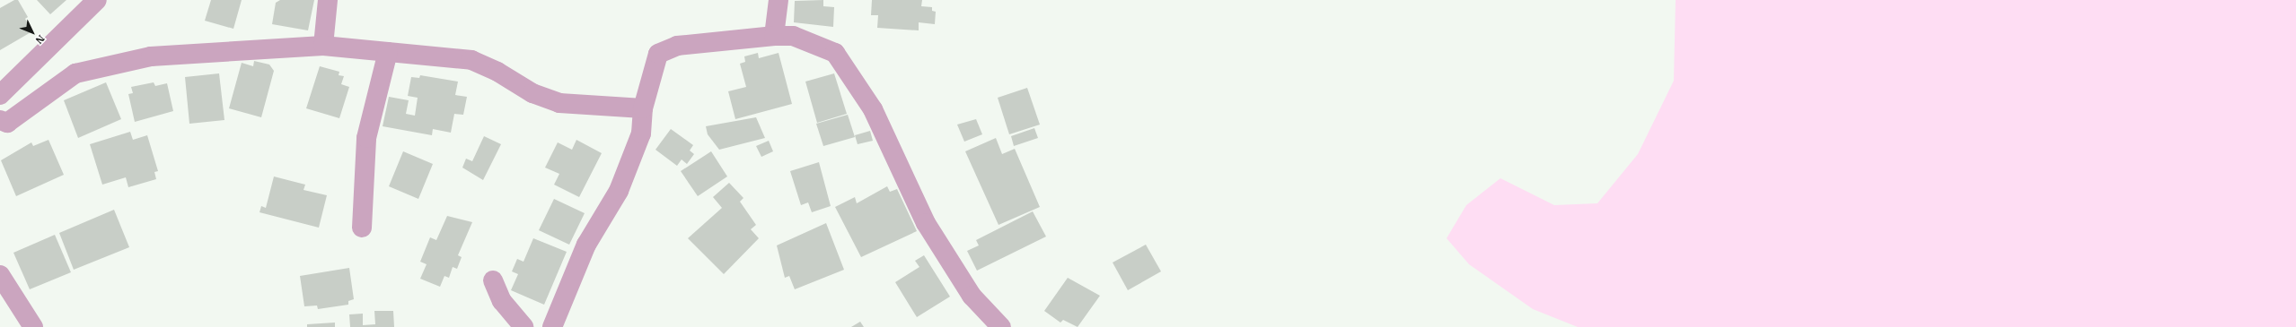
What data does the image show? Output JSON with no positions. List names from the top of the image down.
{
  "north": "bottom right"
}
